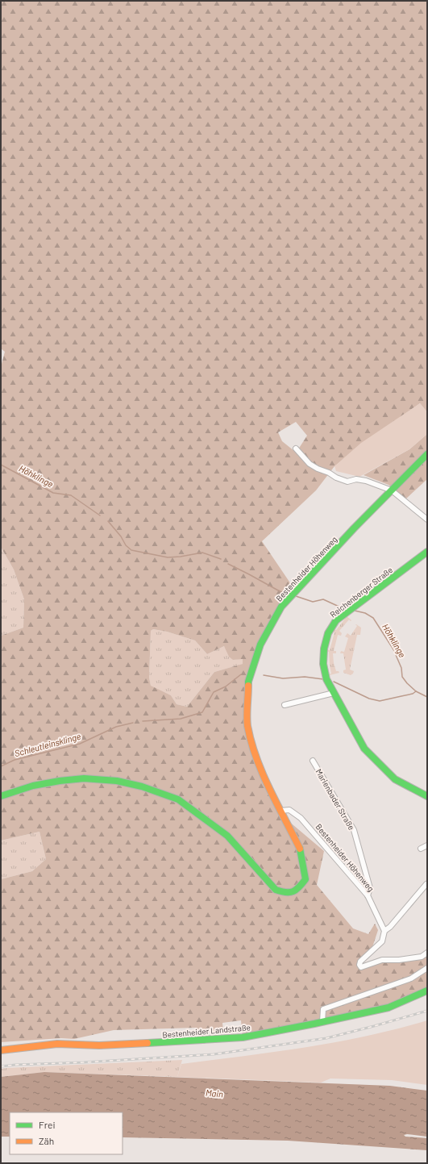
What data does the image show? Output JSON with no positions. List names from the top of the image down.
{
  "streets": {
    "street": [
      "Bestenheider Höhenweg",
      "Reichenberger Straße",
      "Marienbader Straße",
      "Bestenheider Landstraße"
    ]
  },
  "crossings": [
    ["Bestenheider Höhenweg", "Marienbader Straße"]
  ],
  "water": ["Höhklinge", "Schleutleinsklinge", "Main"],
  "legend": ["Frei", "Zäh"]
}
